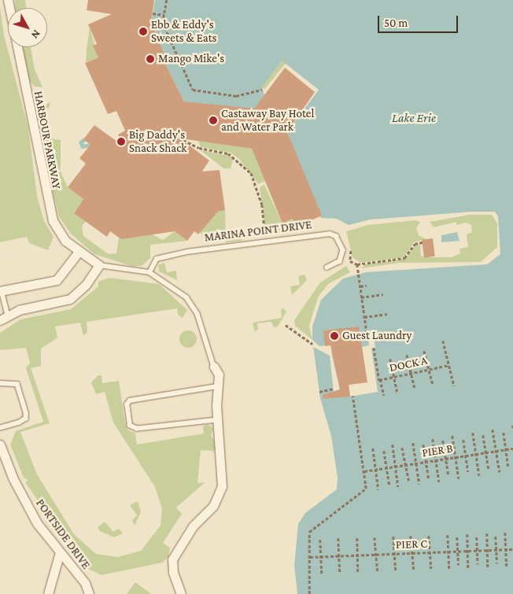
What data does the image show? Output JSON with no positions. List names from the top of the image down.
{
  "streets": {
    "street": ["HARBOUR PARKWAY", "PORTSIDE DRIVE"],
    "lane": ["MARINA POINT DRIVE"],
    "path": ["DOCK A", "PIER B", "PIER C"]
  },
  "water": ["Lake Erie"],
  "places": [
    "Ebb & Eddy's Sweets & Eats",
    "Mango Mike's",
    "Castaway Bay Hotel and Water Park",
    "Big Daddy's Snack Shack",
    "Guest Laundry"
  ],
  "scale_bar": "50 m",
  "north": "bottom right"
}
